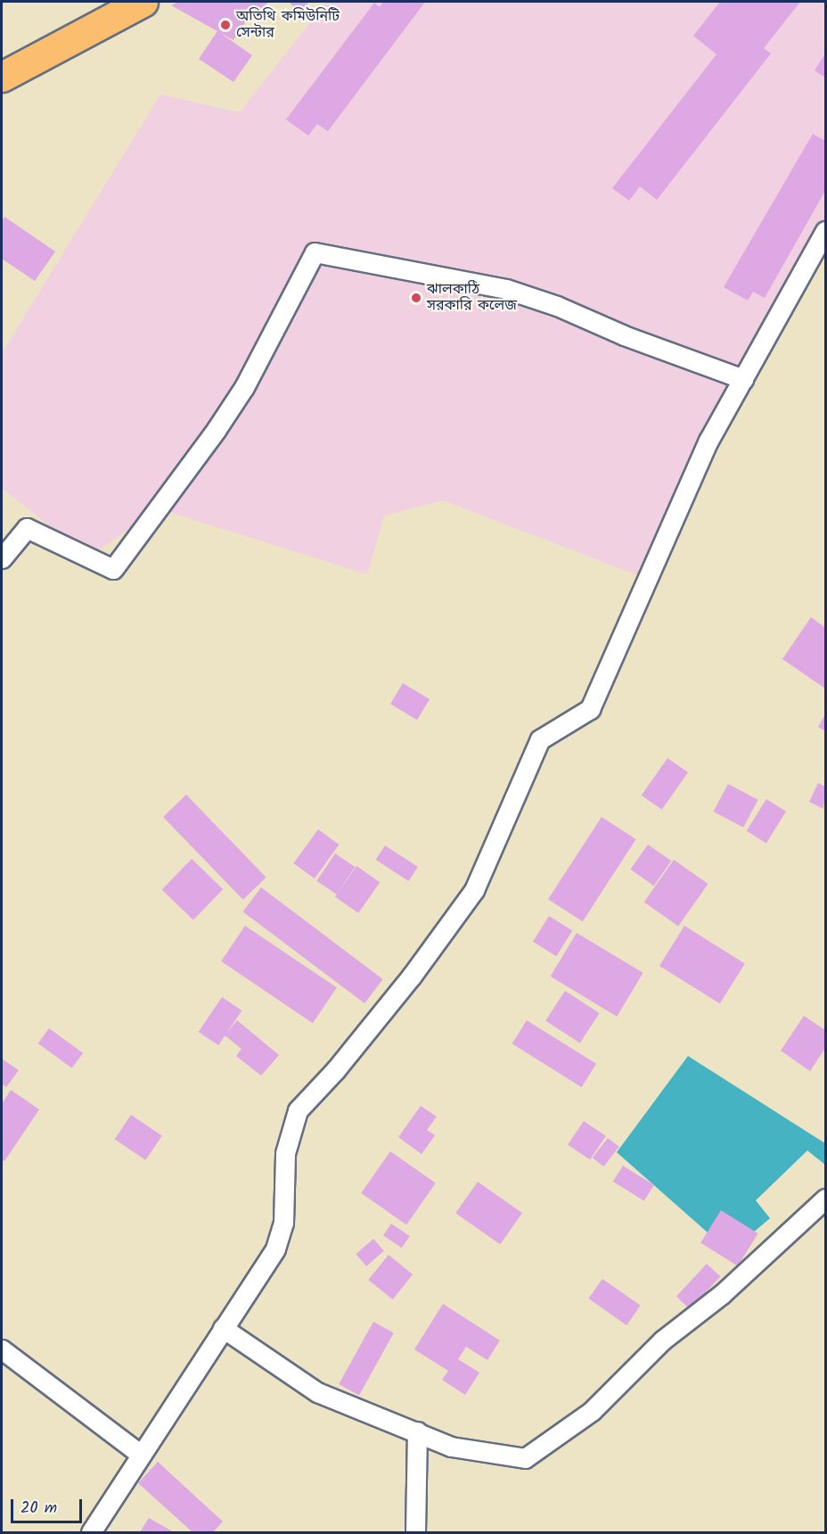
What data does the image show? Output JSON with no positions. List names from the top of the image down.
{
  "places": ["অতিথি কমিউনিটি সেন্টার", "ঝালকাঠি সরকারি কলেজ"],
  "scale_bar": "20 m"
}
